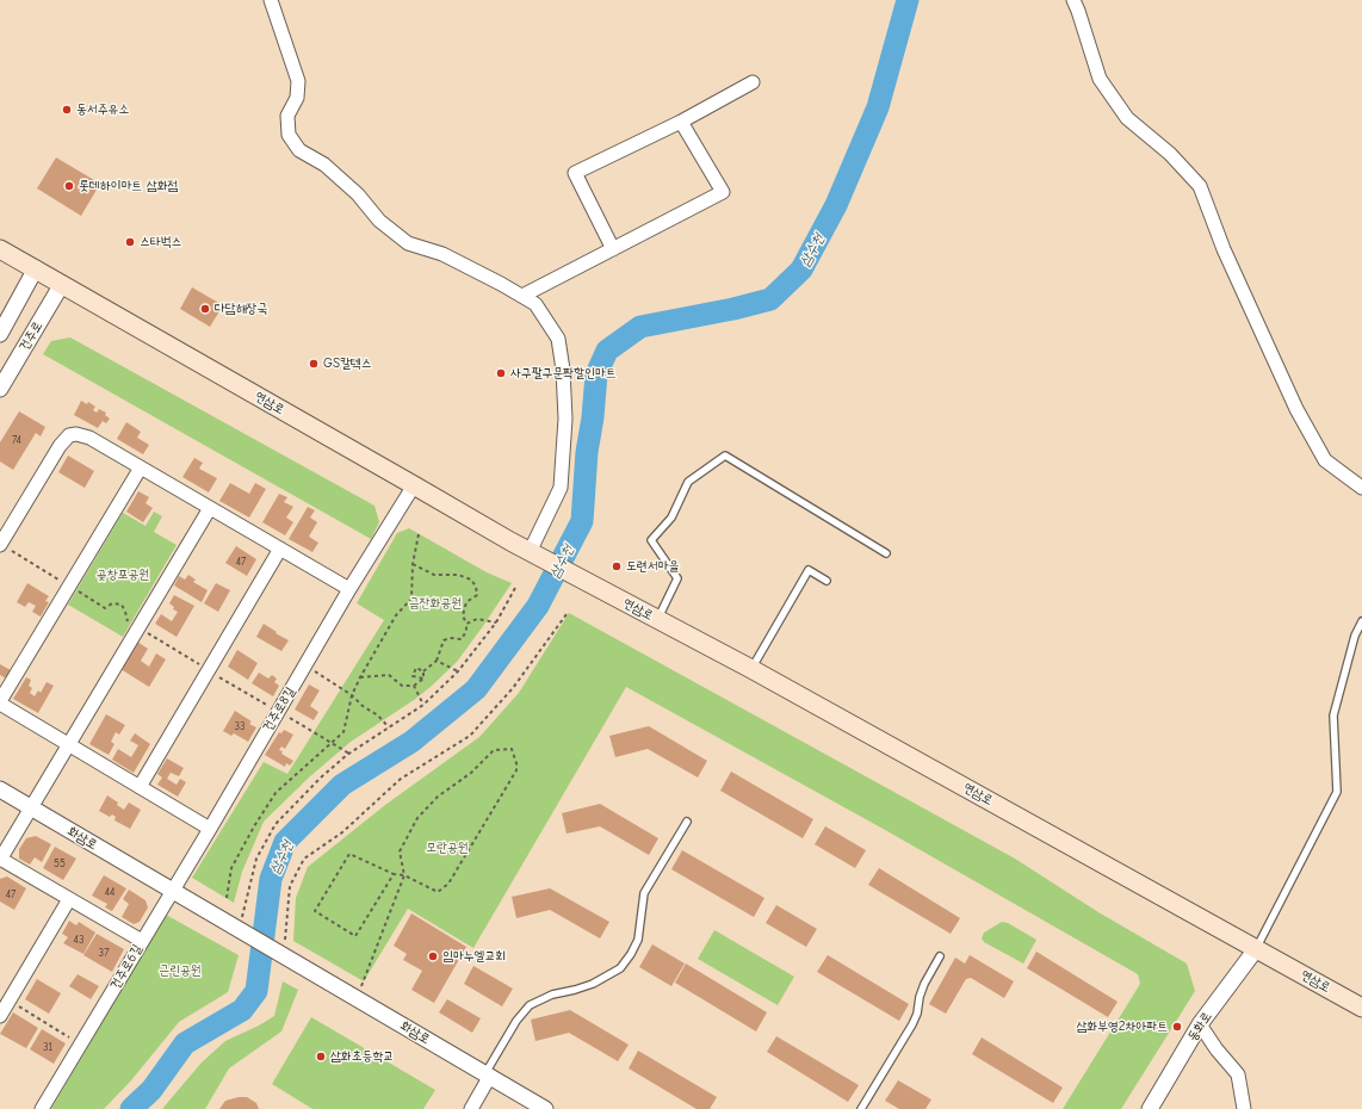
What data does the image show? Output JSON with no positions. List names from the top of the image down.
{
  "streets": {
    "main road": ["연삼로"],
    "street": [
      "건주로",
      "건주로8길",
      "화삼로",
      "건주로6길",
      "동화로"
    ]
  },
  "crossings": [
    ["건주로", "연삼로"],
    ["연삼로", "건주로8길"],
    ["연삼로", "동화로"],
    ["건주로8길", "화삼로"],
    ["건주로8길", "건주로6길"]
  ],
  "water": ["삼수천"],
  "parks": [
    "곶창포공원",
    "금잔화공원",
    "모란공원",
    "근린공원"
  ],
  "places": [
    "동서주유소",
    "롯데하이마트 삼화점",
    "스타벅스",
    "다담해장국",
    "GS칼텍스",
    "사구팔구문짝할인마트",
    "도련서마을",
    "임마누엘교회",
    "삼화부영2차아파트",
    "삼화초등학교"
  ],
  "house_numbers": [
    "74",
    "47",
    "33",
    "55",
    "44",
    "47",
    "43",
    "37",
    "31"
  ]
}
